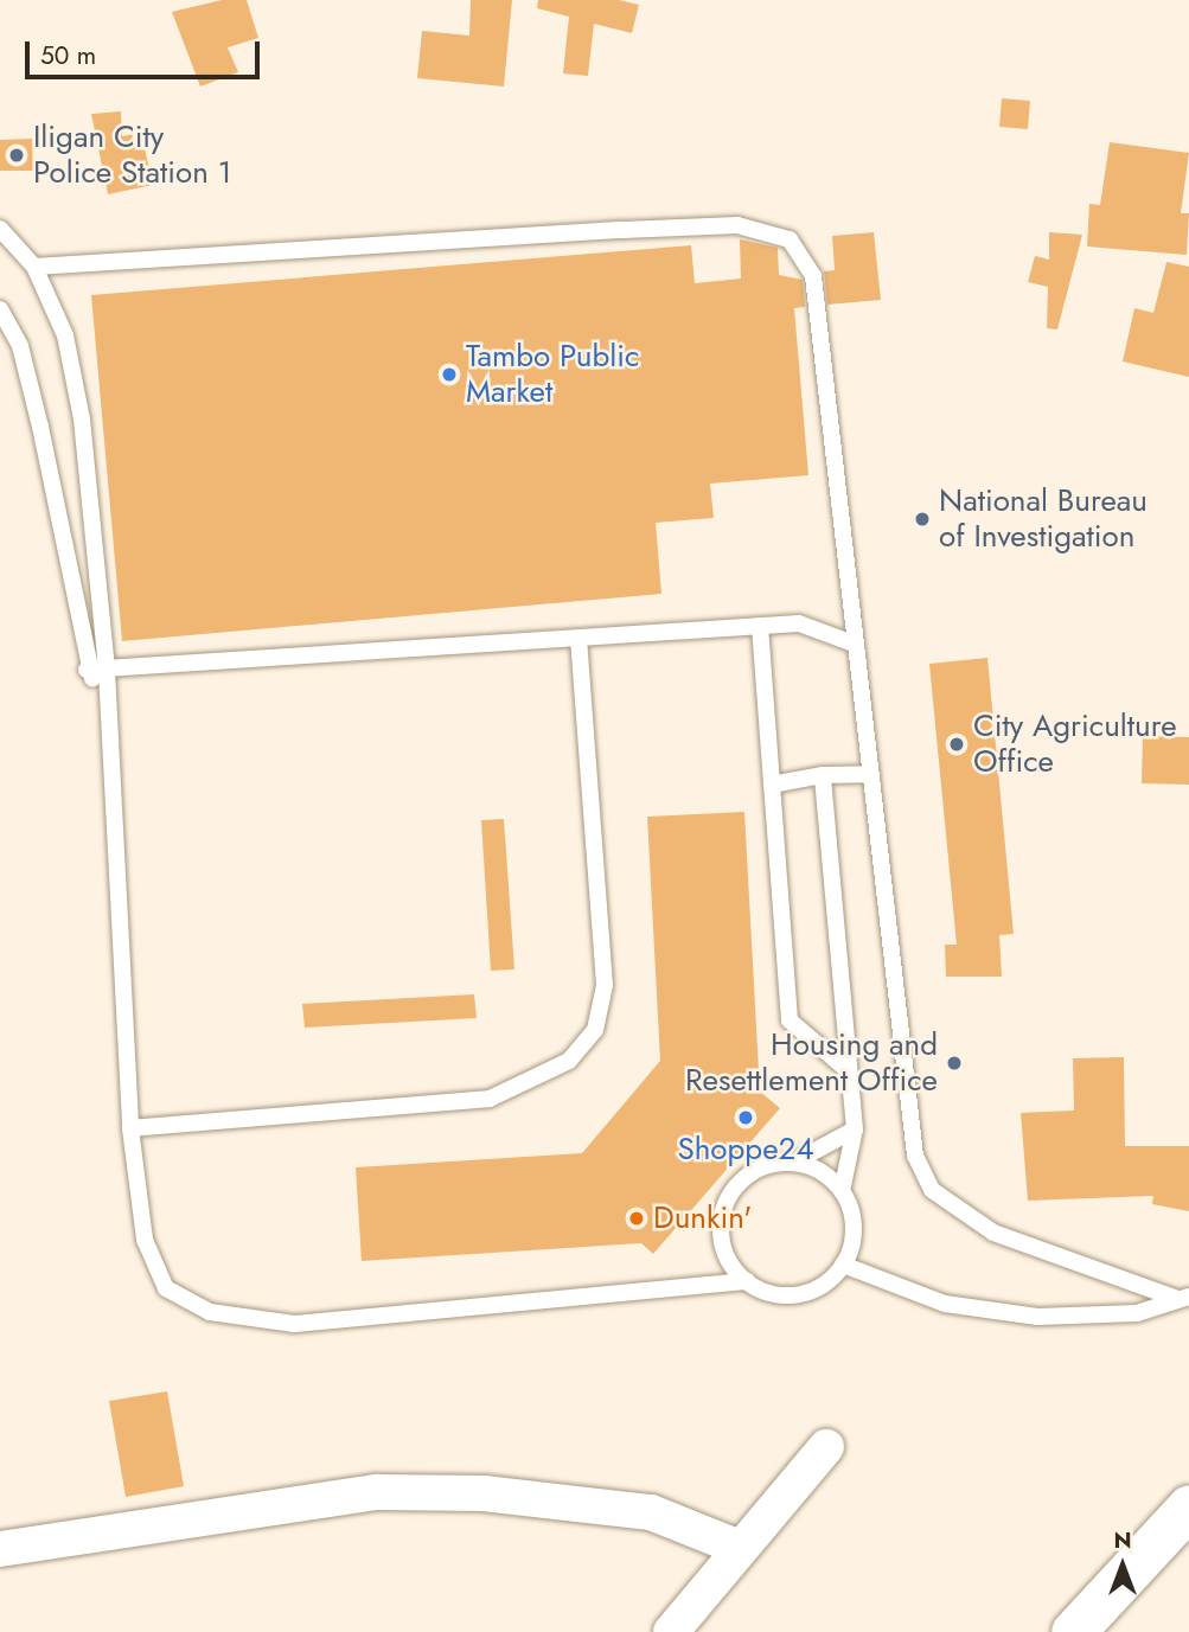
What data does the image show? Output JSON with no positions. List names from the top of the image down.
{
  "places": [
    "Iligan City Police Station 1",
    "Tambo Public Market",
    "National Bureau of Investigation",
    "City Agriculture Office",
    "Housing and Resettlement Office",
    "Shoppe24",
    "Dunkin'"
  ],
  "scale_bar": "50 m",
  "north": "top"
}
